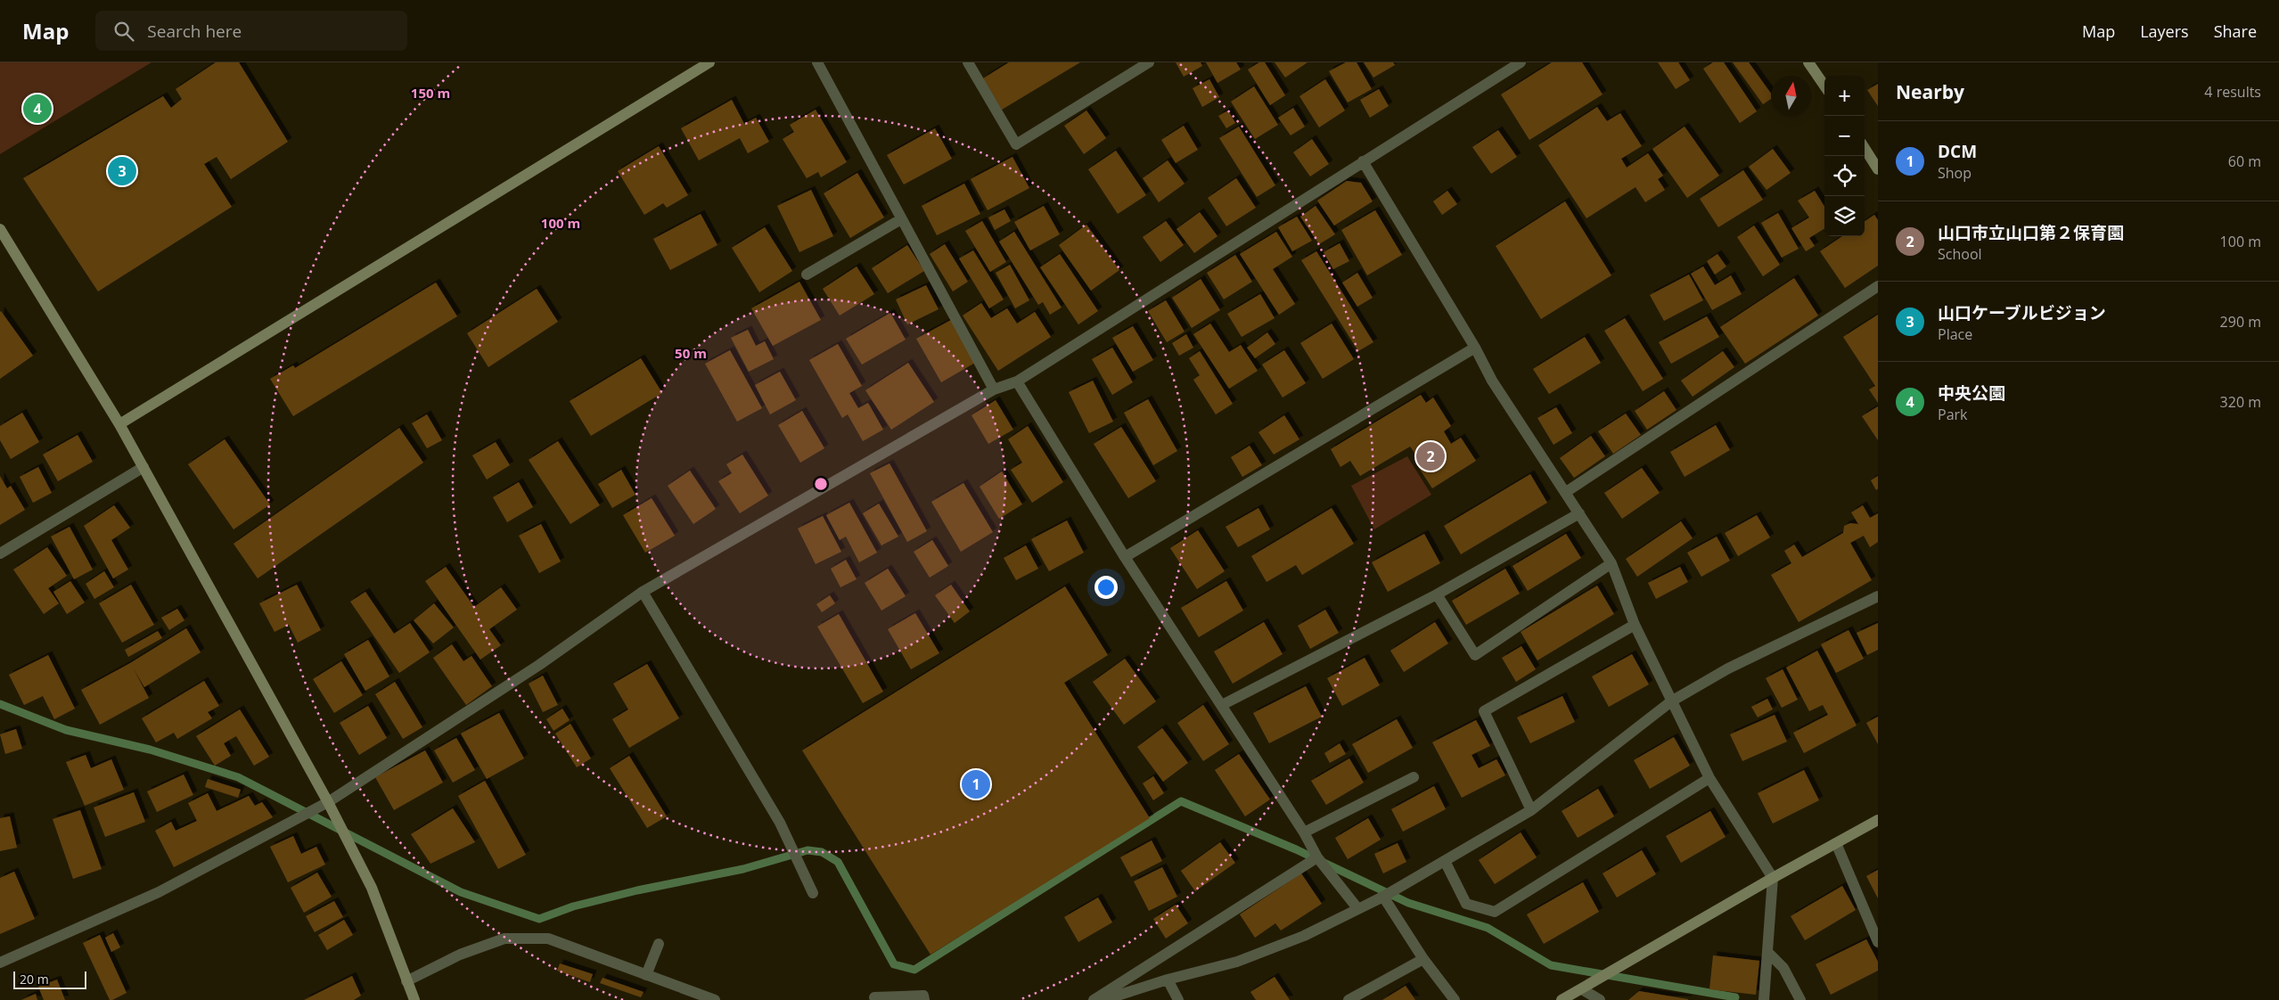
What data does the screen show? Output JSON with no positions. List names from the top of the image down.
{
  "scale_bar": "20 m",
  "north": "top",
  "page": {
    "header": "Map",
    "search": "Search here",
    "nav": ["Map", "Layers", "Share"],
    "heading": ["Nearby", "4 results"],
    "map_buttons": ["+", "−"],
    "pins": [
      "4",
      "3",
      "2",
      "1"
    ],
    "list": [
      {
        "mark": "1",
        "name": "DCM",
        "note": "Shop",
        "value": "60 m"
      },
      {
        "mark": "2",
        "name": "山口市立山口第２保育園",
        "note": "School",
        "value": "100 m"
      },
      {
        "mark": "3",
        "name": "山口ケーブルビジョン",
        "note": "Place",
        "value": "290 m"
      },
      {
        "mark": "4",
        "name": "中央公園",
        "note": "Park",
        "value": "320 m"
      }
    ],
    "scale": "20 m"
  },
  "rings": ["150 m", "100 m", "50 m"]
}
